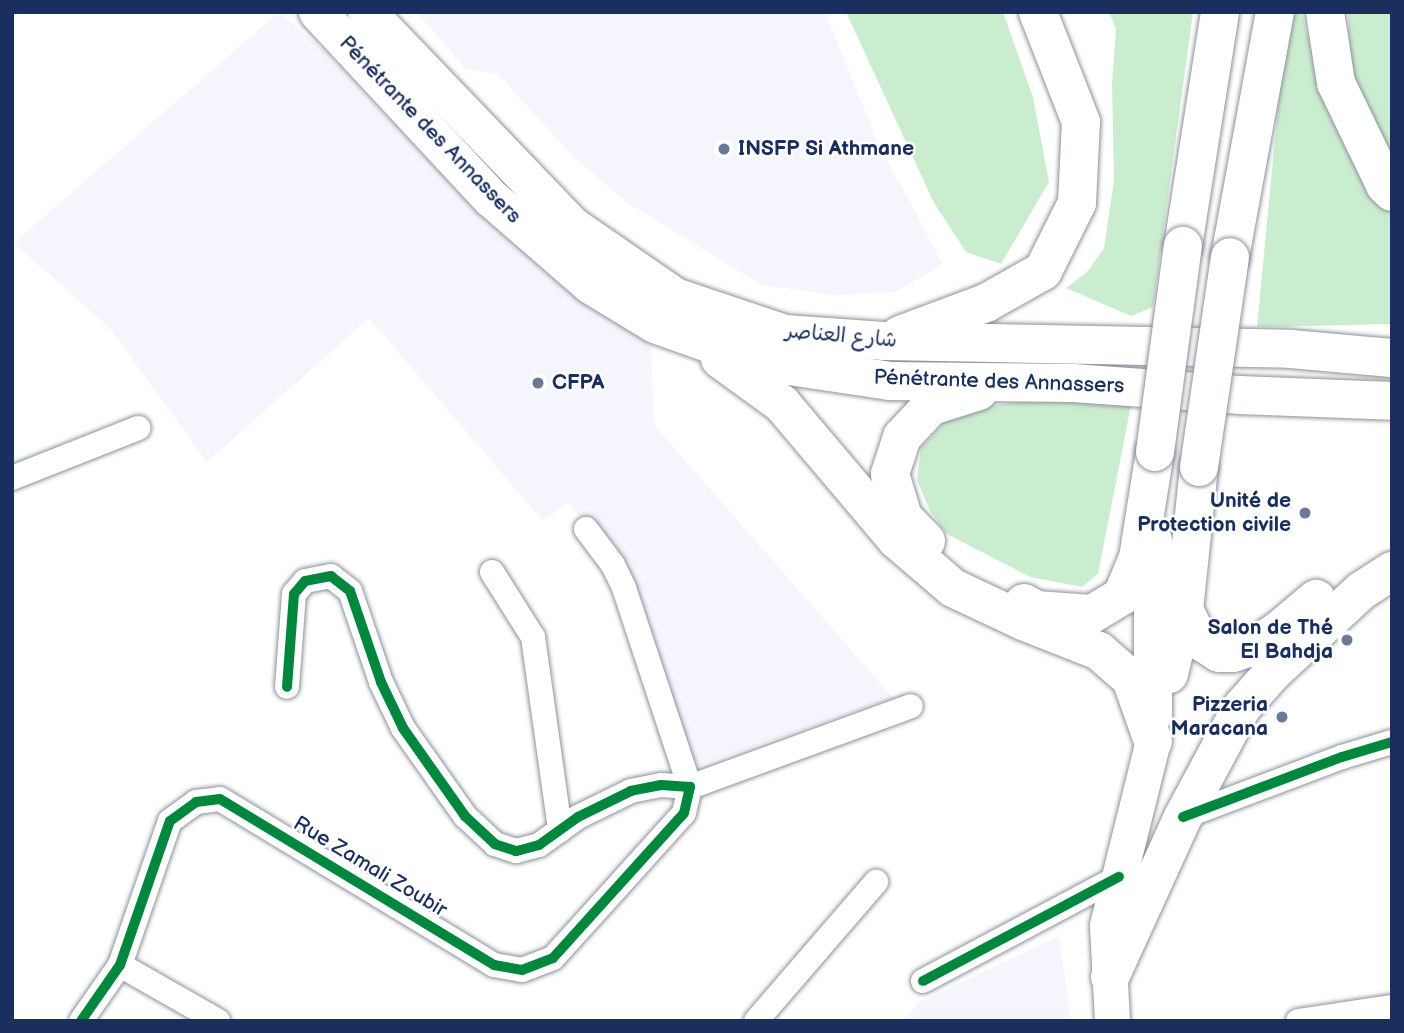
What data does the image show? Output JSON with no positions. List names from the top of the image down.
{
  "streets": {
    "highway": ["Pénétrante des Annassers", "شارع العناصر"],
    "street": ["Rue Zamali Zoubir"]
  },
  "places": [
    "INSFP Si Athmane",
    "CFPA",
    "Unité de Protection civile",
    "Salon de Thé El Bahdja",
    "Pizzeria Maracana"
  ]
}
